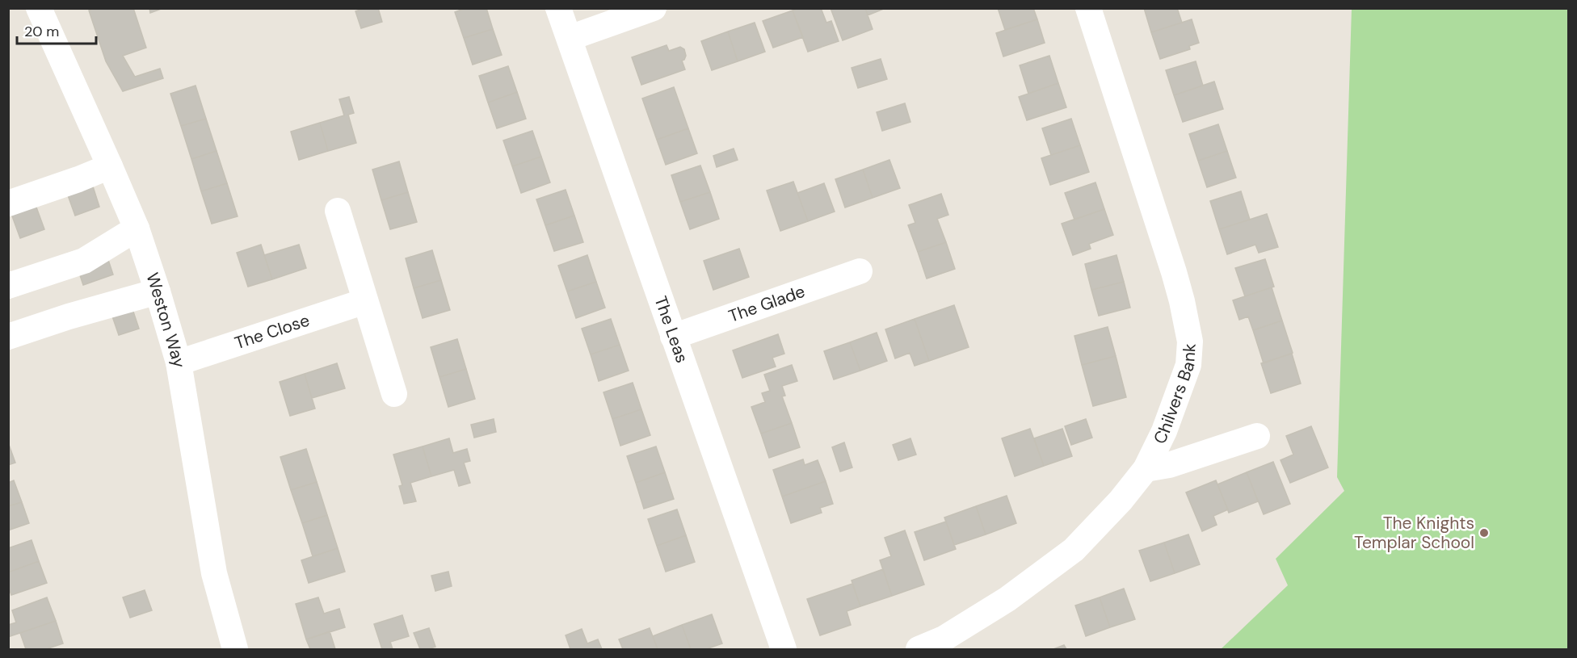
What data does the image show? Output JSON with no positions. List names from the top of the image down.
{
  "streets": {
    "street": [
      "The Glade",
      "Weston Way",
      "The Leas",
      "The Close",
      "Chilvers Bank"
    ]
  },
  "crossings": [
    ["The Glade", "The Leas"],
    ["Weston Way", "The Close"]
  ],
  "places": ["The Knights Templar School"],
  "scale_bar": "20 m"
}
